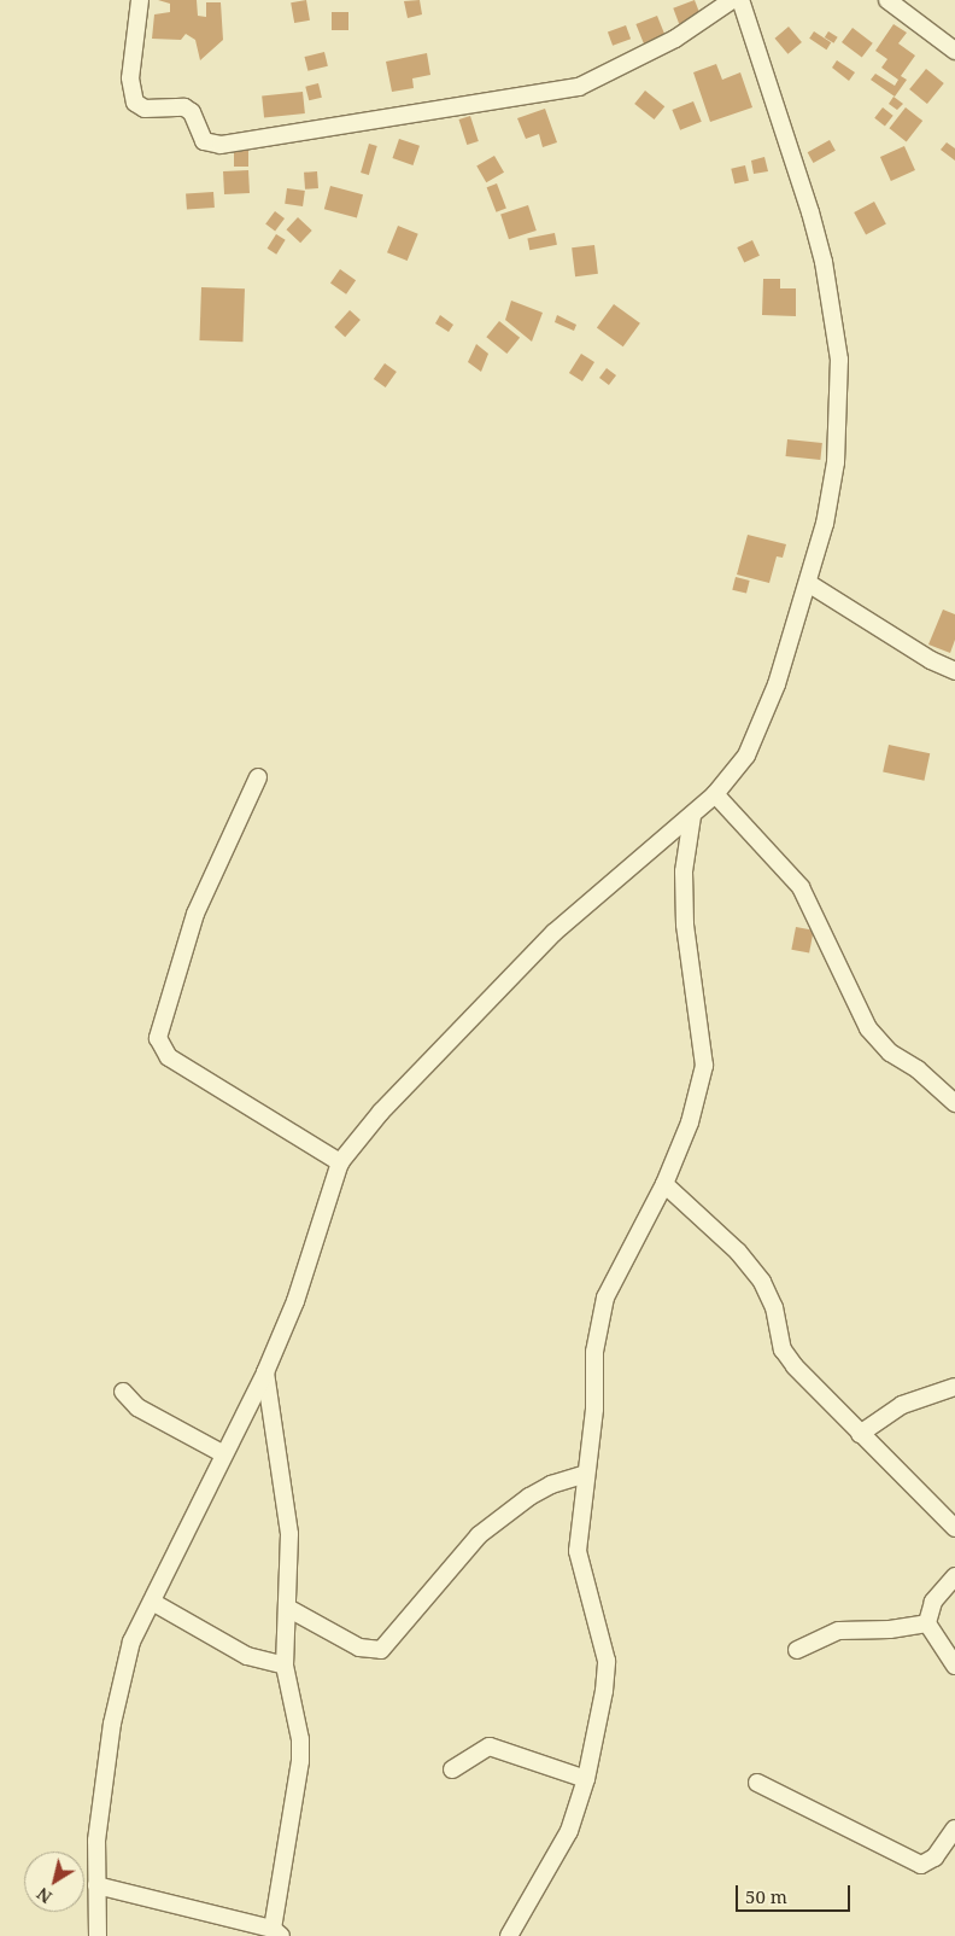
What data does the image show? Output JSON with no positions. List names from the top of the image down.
{
  "scale_bar": "50 m",
  "north": "bottom left"
}
